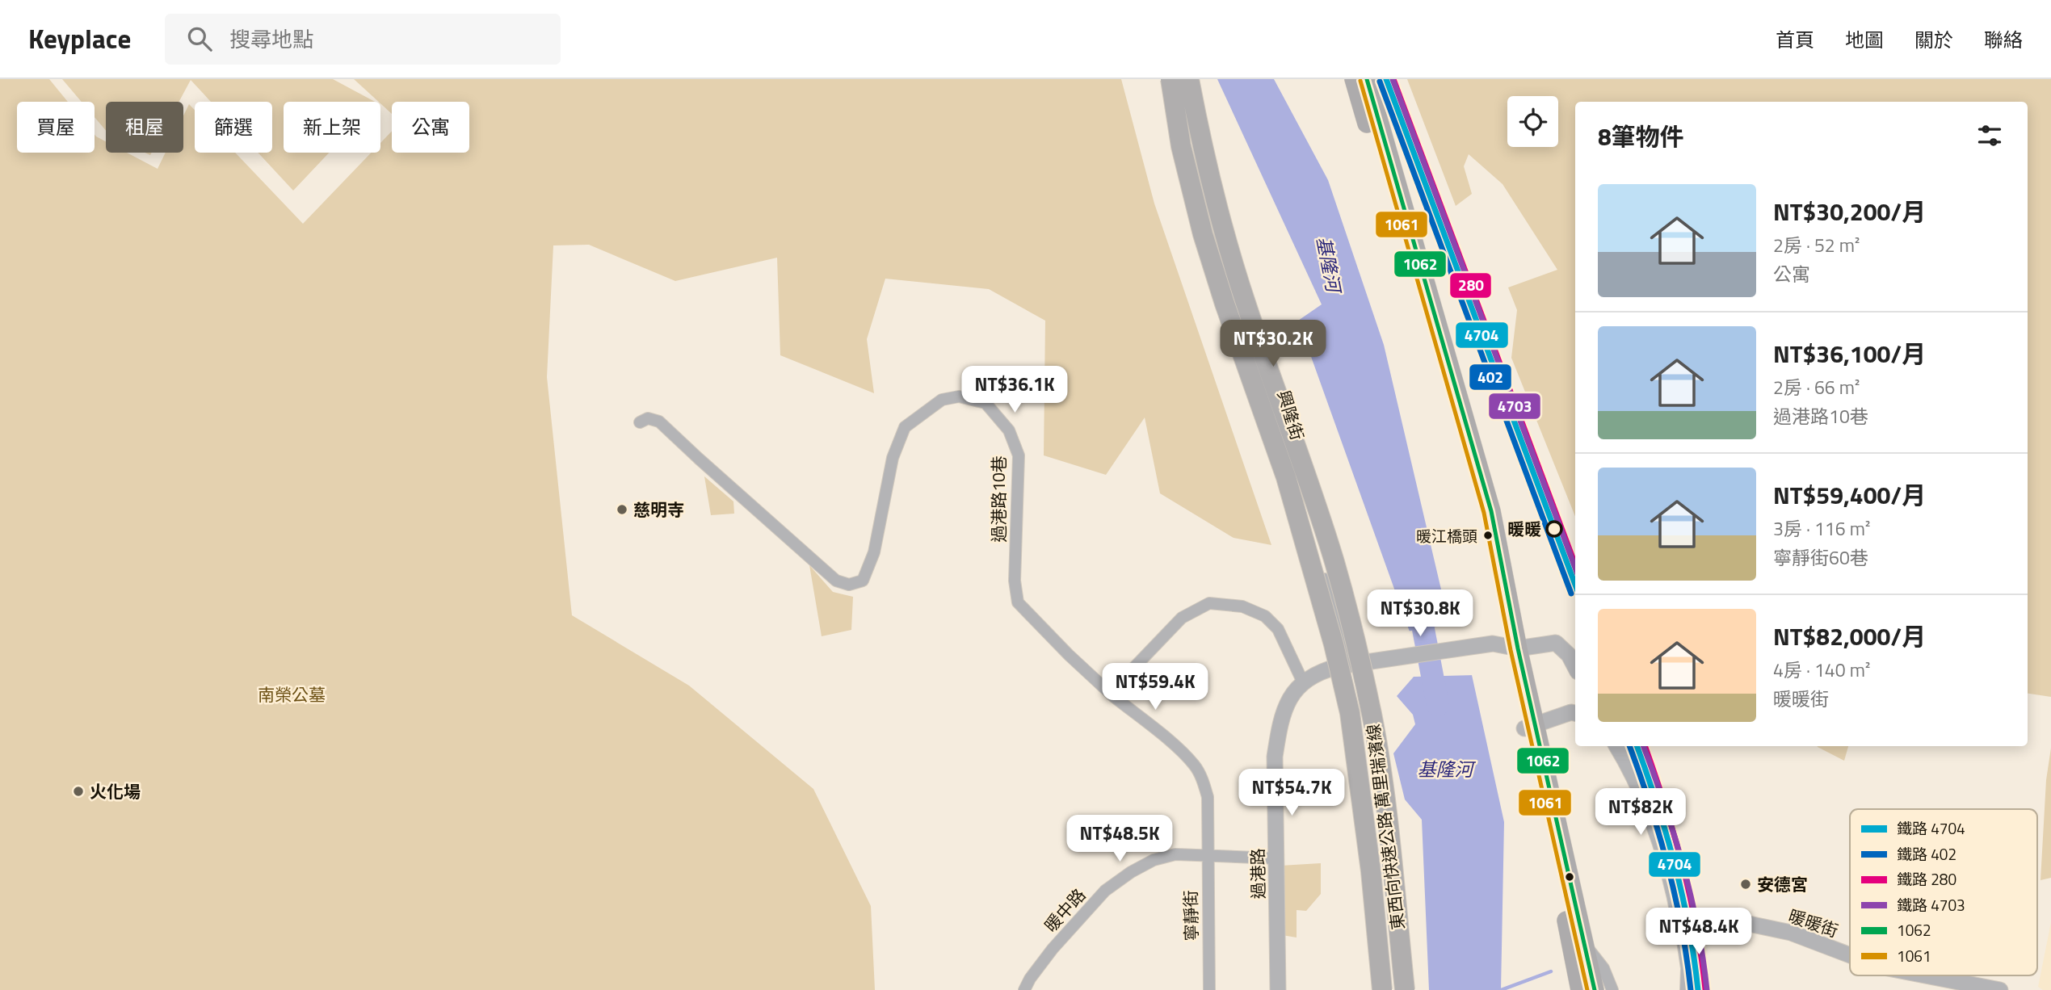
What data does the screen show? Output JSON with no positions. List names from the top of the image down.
{
  "streets": {
    "highway": ["東西向快速公路 萬里瑞濱線"],
    "street": [
      "興隆街",
      "過港路10巷",
      "過港路",
      "暖中路",
      "寧靜街",
      "暖暖街"
    ]
  },
  "crossings": [
    ["興隆街", "東西向快速公路 萬里瑞濱線"],
    ["興隆街", "過港路"],
    ["過港路10巷", "寧靜街"],
    ["過港路", "暖中路"],
    ["暖中路", "寧靜街"]
  ],
  "water": ["基隆河"],
  "parks": ["南榮公墓"],
  "places": [
    "慈明寺",
    "暖暖",
    "暖江橋頭",
    "火化場",
    "安德宮"
  ],
  "lines": [
    "rail line 4704",
    "rail line 280",
    "rail line 4703",
    "transit line 1062",
    "transit line 1061",
    "rail line 402"
  ],
  "legend": [
    "鐵路 4704",
    "鐵路 402",
    "鐵路 280",
    "鐵路 4703",
    "1062",
    "1061"
  ],
  "page": {
    "header": "Keyplace",
    "search": "搜尋地點",
    "nav": [
      "首頁",
      "地圖",
      "關於",
      "聯絡"
    ],
    "chip": [
      "買屋",
      "租屋",
      "篩選",
      "新上架",
      "公寓"
    ],
    "heading": "8筆物件",
    "list": [
      {
        "name": "NT$30,200/月",
        "note": "2房 · 52 m² · 公寓"
      },
      {
        "name": "NT$36,100/月",
        "note": "2房 · 66 m² · 過港路10巷"
      },
      {
        "name": "NT$59,400/月",
        "note": "3房 · 116 m² · 寧靜街60巷"
      },
      {
        "name": "NT$82,000/月",
        "note": "4房 · 140 m² · 暖暖街"
      }
    ],
    "price": [
      "NT$30.2K",
      "NT$36.1K",
      "NT$30.8K",
      "NT$59.4K",
      "NT$54.7K",
      "NT$82K",
      "NT$48.5K",
      "NT$48.4K"
    ]
  }
}
